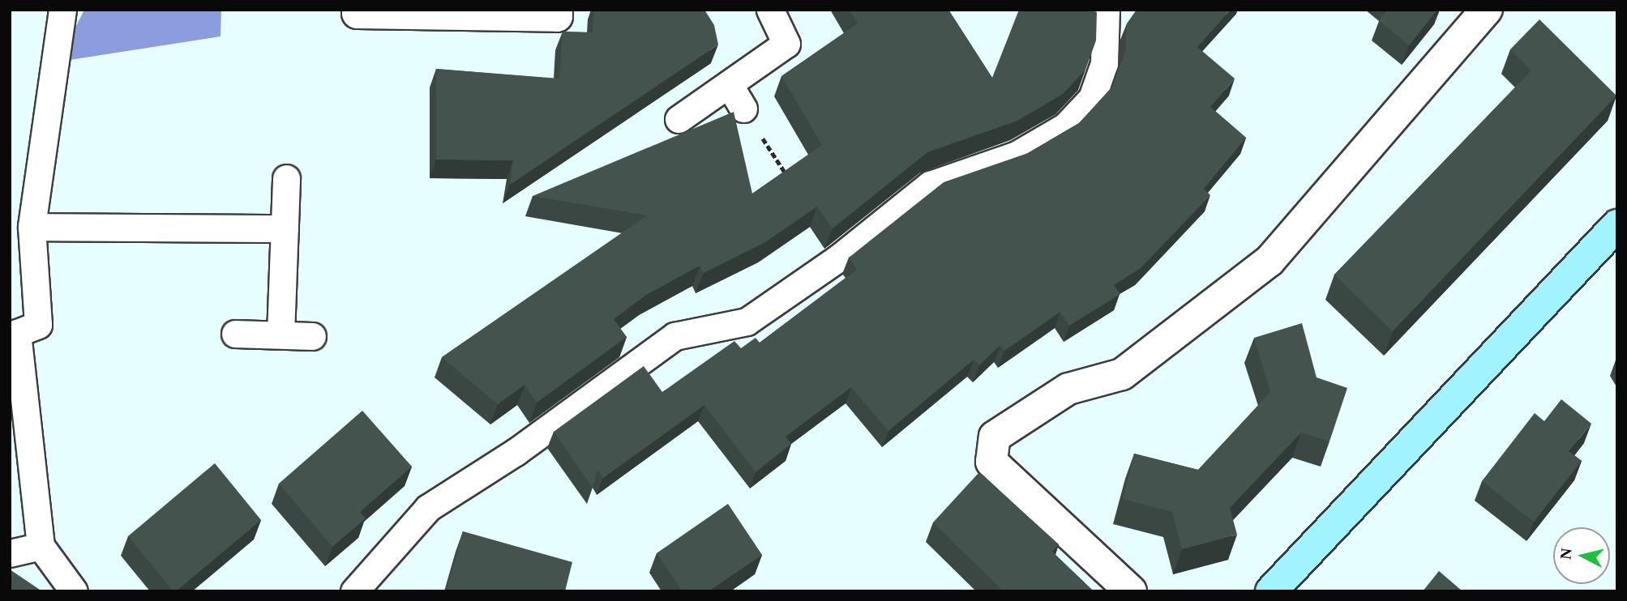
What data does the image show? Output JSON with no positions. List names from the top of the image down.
{
  "north": "left"
}
